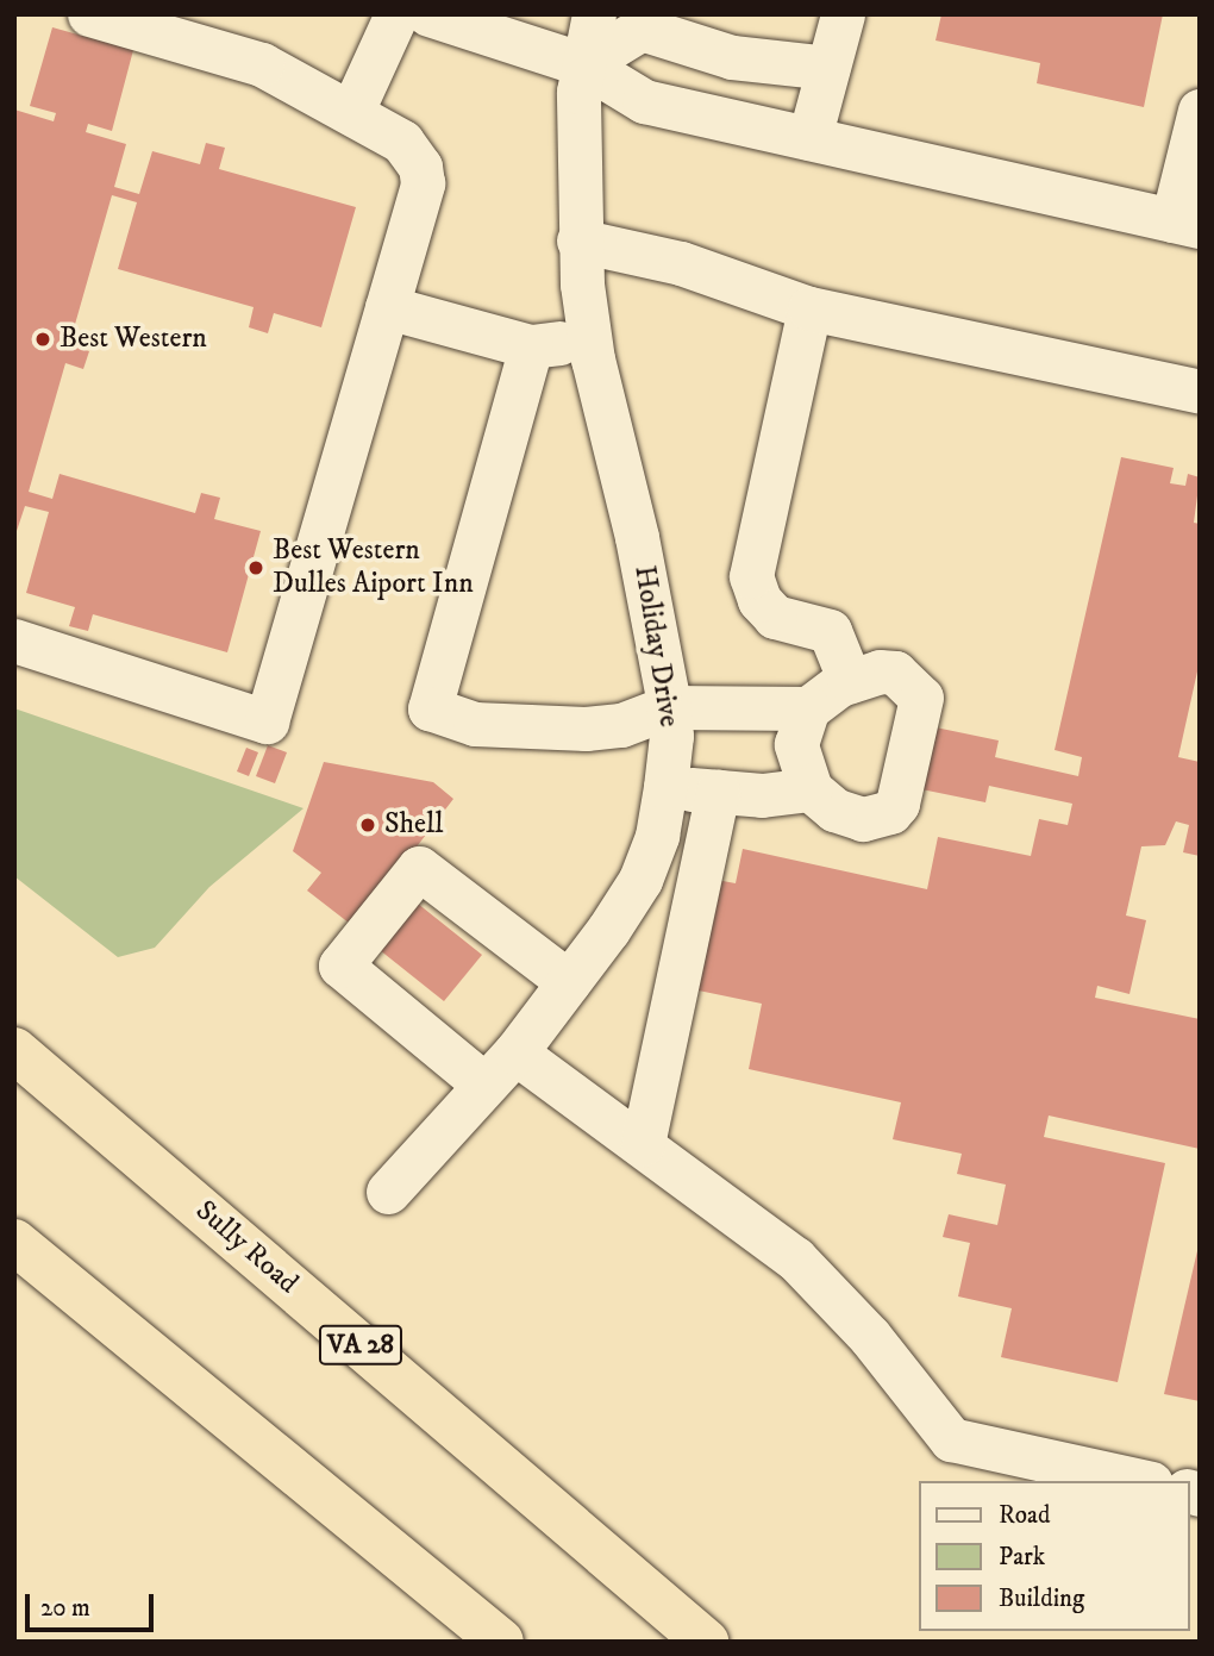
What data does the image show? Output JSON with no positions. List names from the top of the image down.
{
  "streets": {
    "highway": ["Sully Road", "VA 28"],
    "street": ["Holiday Drive"]
  },
  "places": ["Best Western", "Best Western Dulles Aiport Inn", "Shell"],
  "legend": ["Road", "Park", "Building"],
  "scale_bar": "20 m"
}
